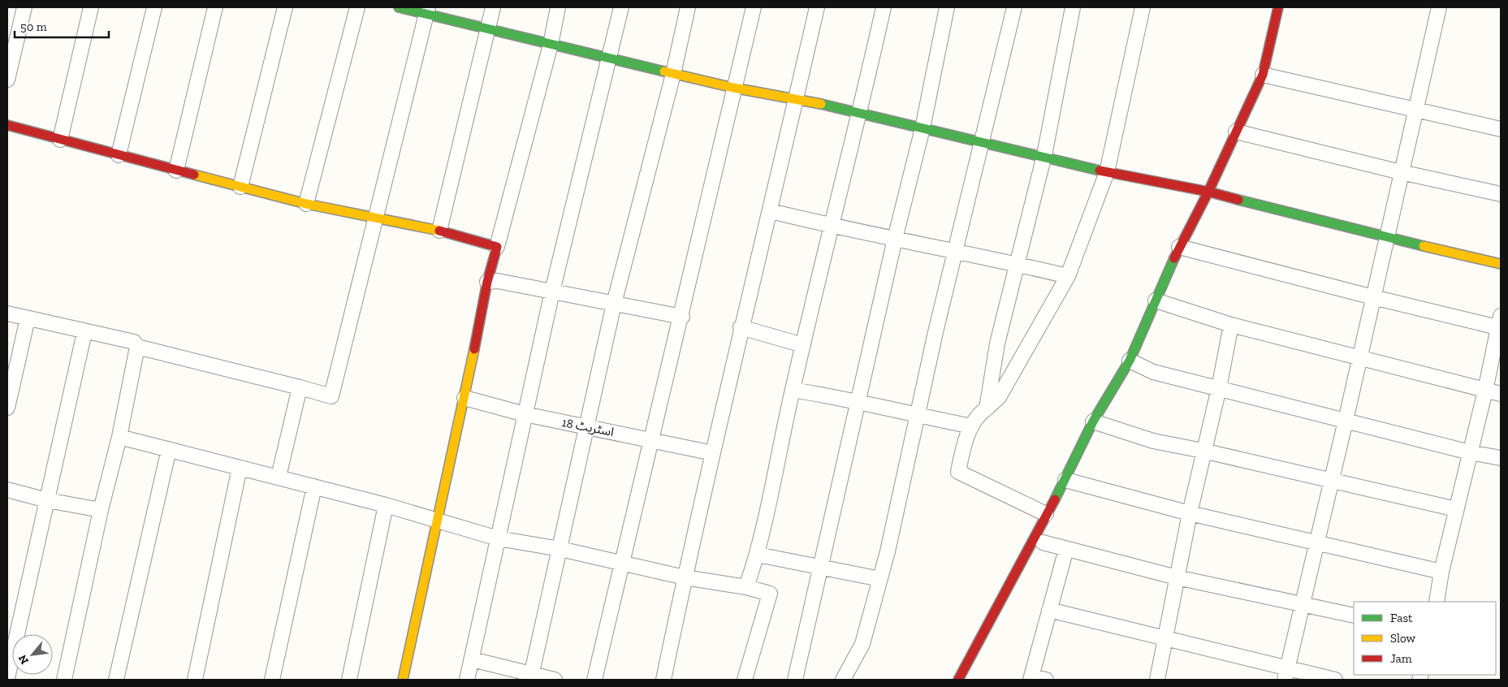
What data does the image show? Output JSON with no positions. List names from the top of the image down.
{
  "streets": {
    "street": ["اسٹریٹ 18"]
  },
  "legend": ["Fast", "Slow", "Jam"],
  "scale_bar": "50 m",
  "north": "bottom left"
}
